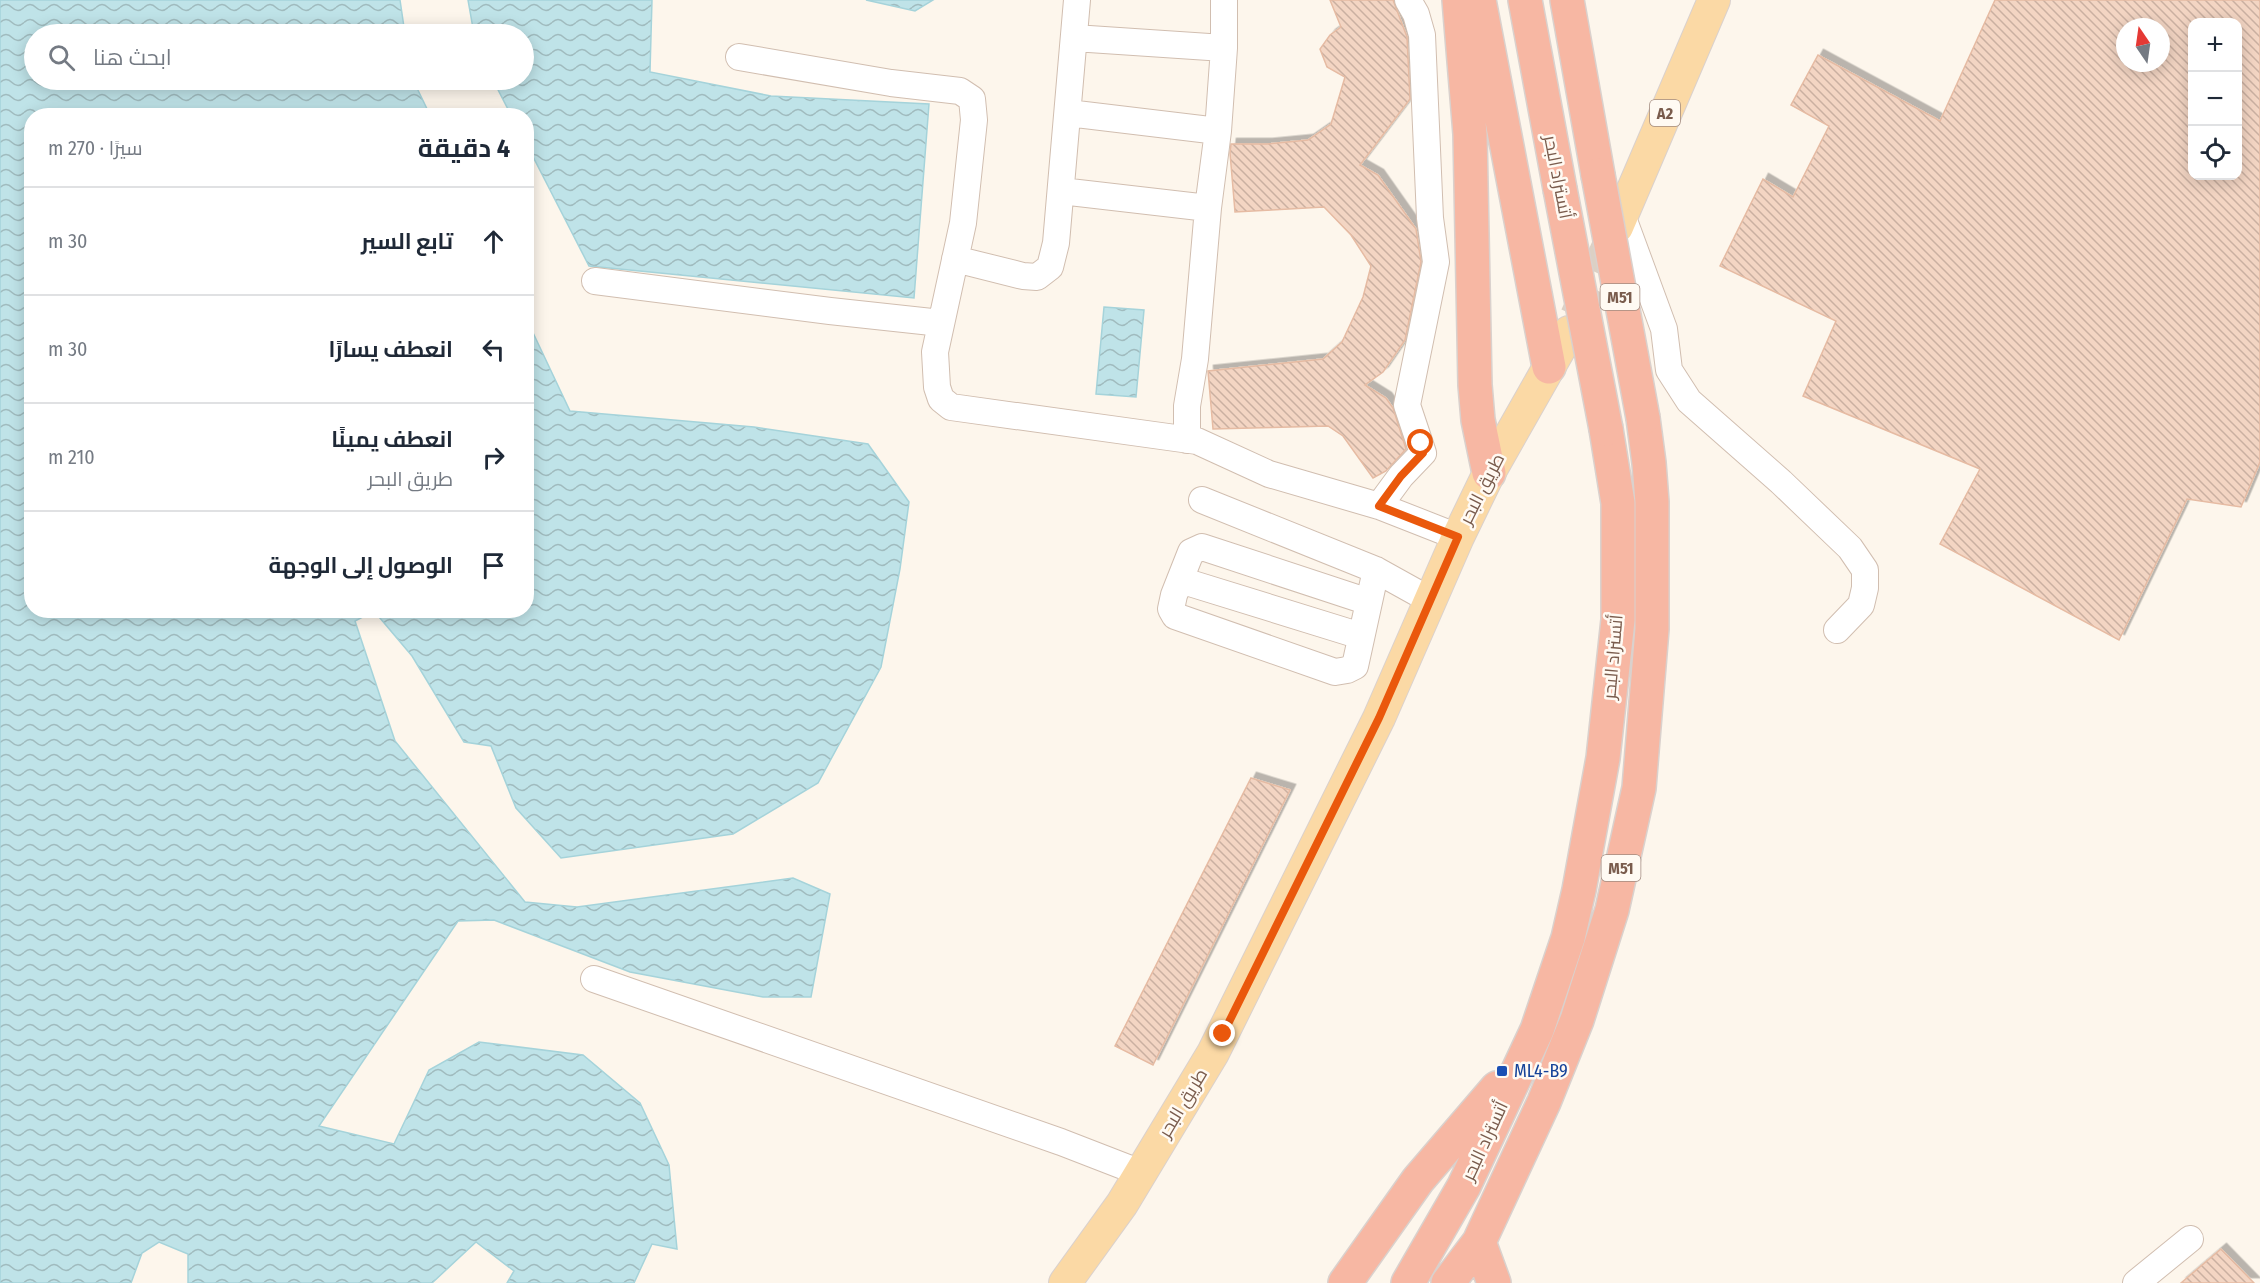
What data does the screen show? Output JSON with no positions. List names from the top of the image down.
{
  "streets": {
    "highway": ["أتستراد البحر", "M51"],
    "main road": ["A2", "طريق البحر"]
  },
  "places": {
    "transit": ["ML4-B9"]
  },
  "north": "top",
  "page": {
    "map_buttons": ["+", "−"],
    "search": "ابحث هنا",
    "heading": ["4 دقيقة", "سيرًا · 270 m"],
    "list": [
      ["تابع السير", "30 m"],
      ["انعطف يسارًا", "30 m"],
      ["انعطف يمينًا", "طريق البحر", "210 m"],
      "الوصول إلى الوجهة"
    ]
  }
}
